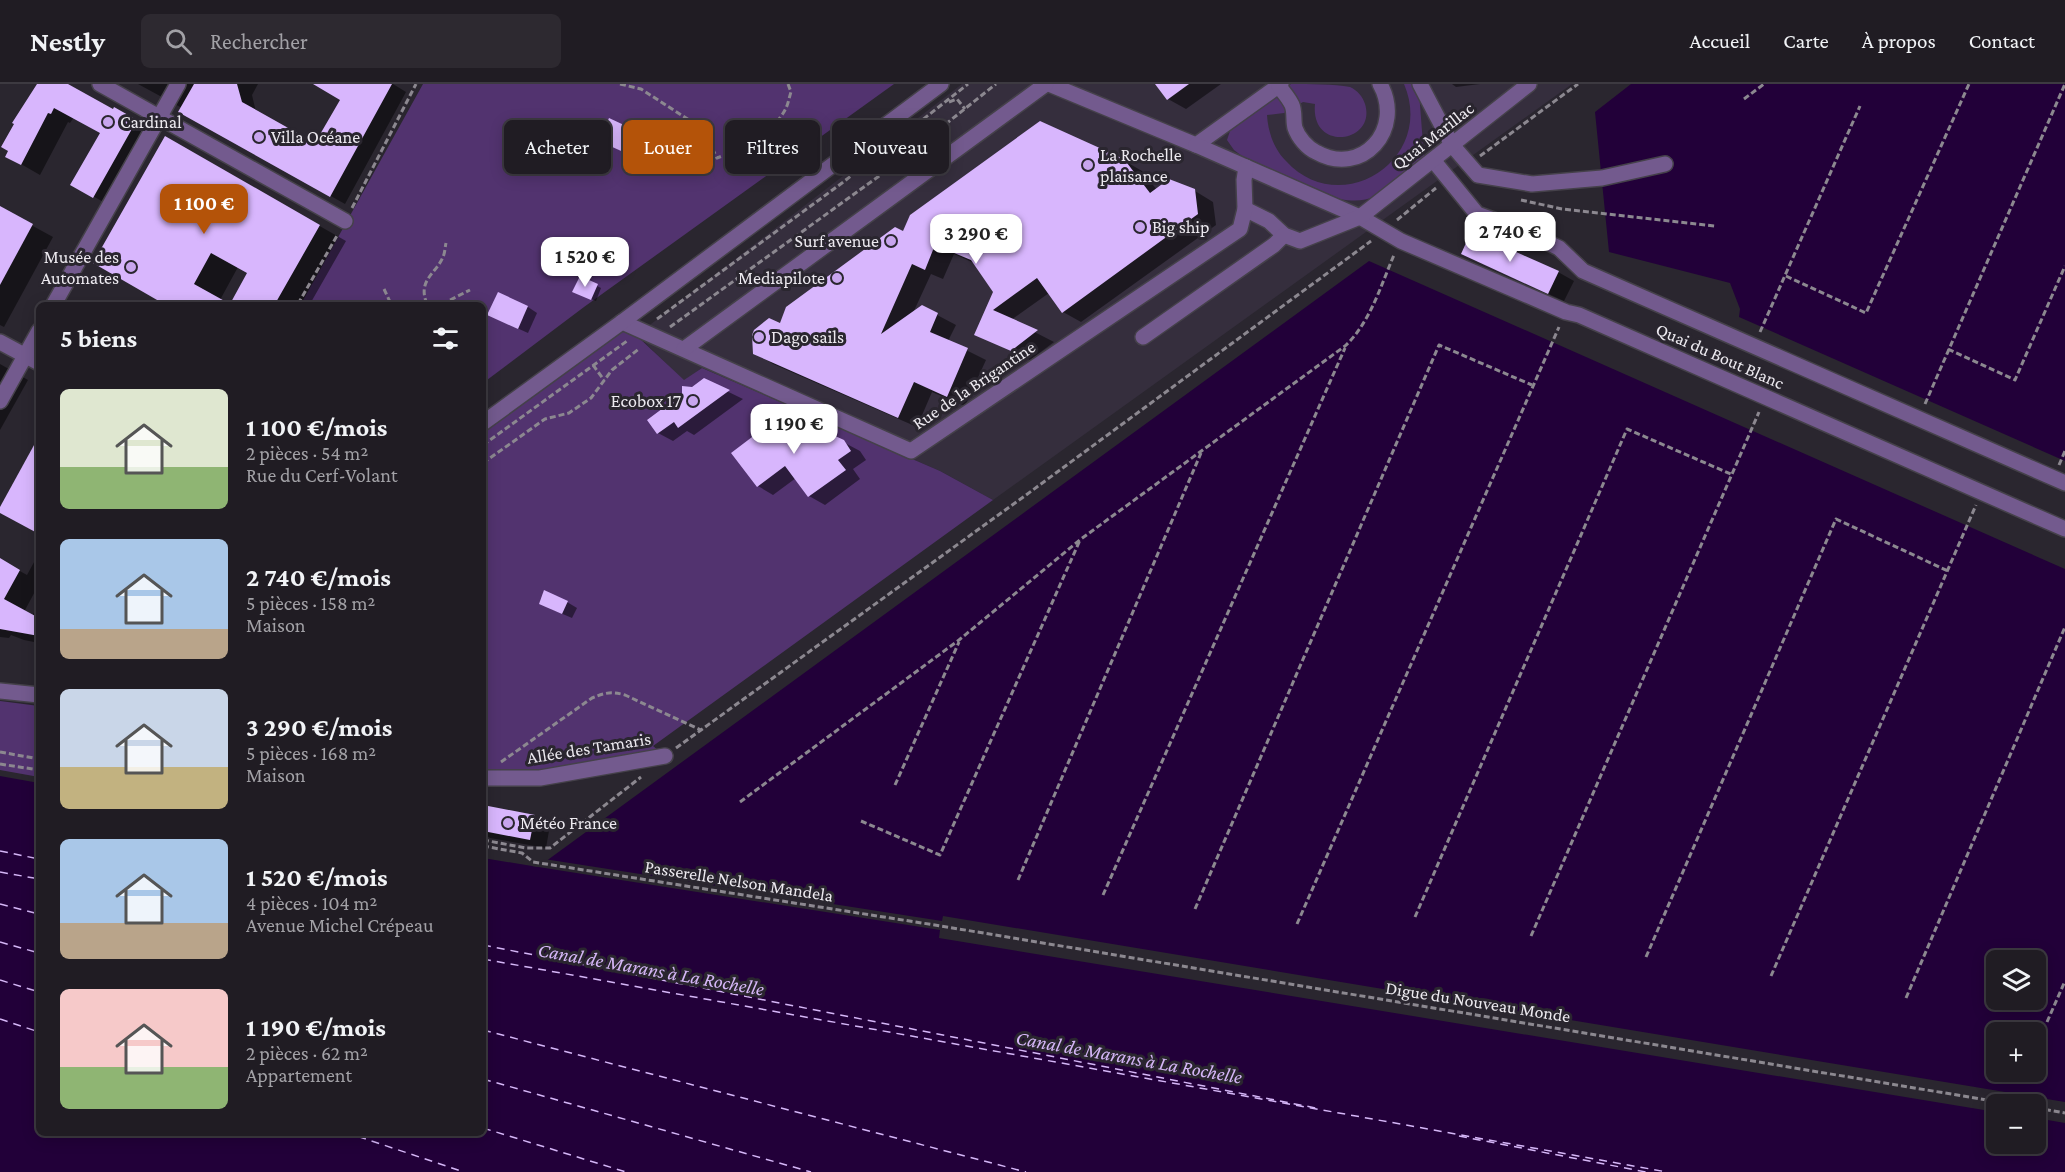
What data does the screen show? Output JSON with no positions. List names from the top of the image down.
{
  "streets": {
    "street": [
      "Quai Marillac",
      "Quai du Bout Blanc",
      "Rue de la Brigantine",
      "Allée des Tamaris"
    ],
    "path": ["Passerelle Nelson Mandela", "Digue du Nouveau Monde"]
  },
  "crossings": [
    ["Quai Marillac", "Quai du Bout Blanc"],
    ["Quai du Bout Blanc", "Rue de la Brigantine"],
    ["Passerelle Nelson Mandela", "Digue du Nouveau Monde"]
  ],
  "water": ["Canal de Marans à La Rochelle"],
  "places": [
    "Cardinal",
    "Villa Océane",
    "La Rochelle plaisance",
    "Big ship",
    "Surf avenue",
    "Musée des Automates",
    "Mediapilote",
    "Dago sails",
    "Ecobox 17",
    "Météo France"
  ],
  "page": {
    "header": "Nestly",
    "search": "Rechercher",
    "nav": [
      "Accueil",
      "Carte",
      "À propos",
      "Contact"
    ],
    "chip": [
      "Acheter",
      "Louer",
      "Filtres",
      "Nouveau"
    ],
    "price": [
      "1 100 €",
      "2 740 €",
      "3 290 €",
      "1 520 €",
      "1 190 €"
    ],
    "heading": "5 biens",
    "list": [
      {
        "name": "1 100 €/mois",
        "note": "2 pièces · 54 m² · Rue du Cerf-Volant"
      },
      {
        "name": "2 740 €/mois",
        "note": "5 pièces · 158 m² · Maison"
      },
      {
        "name": "3 290 €/mois",
        "note": "5 pièces · 168 m² · Maison"
      },
      {
        "name": "1 520 €/mois",
        "note": "4 pièces · 104 m² · Avenue Michel Crépeau"
      },
      {
        "name": "1 190 €/mois",
        "note": "2 pièces · 62 m² · Appartement"
      }
    ],
    "map_buttons": ["+", "−"]
  }
}
